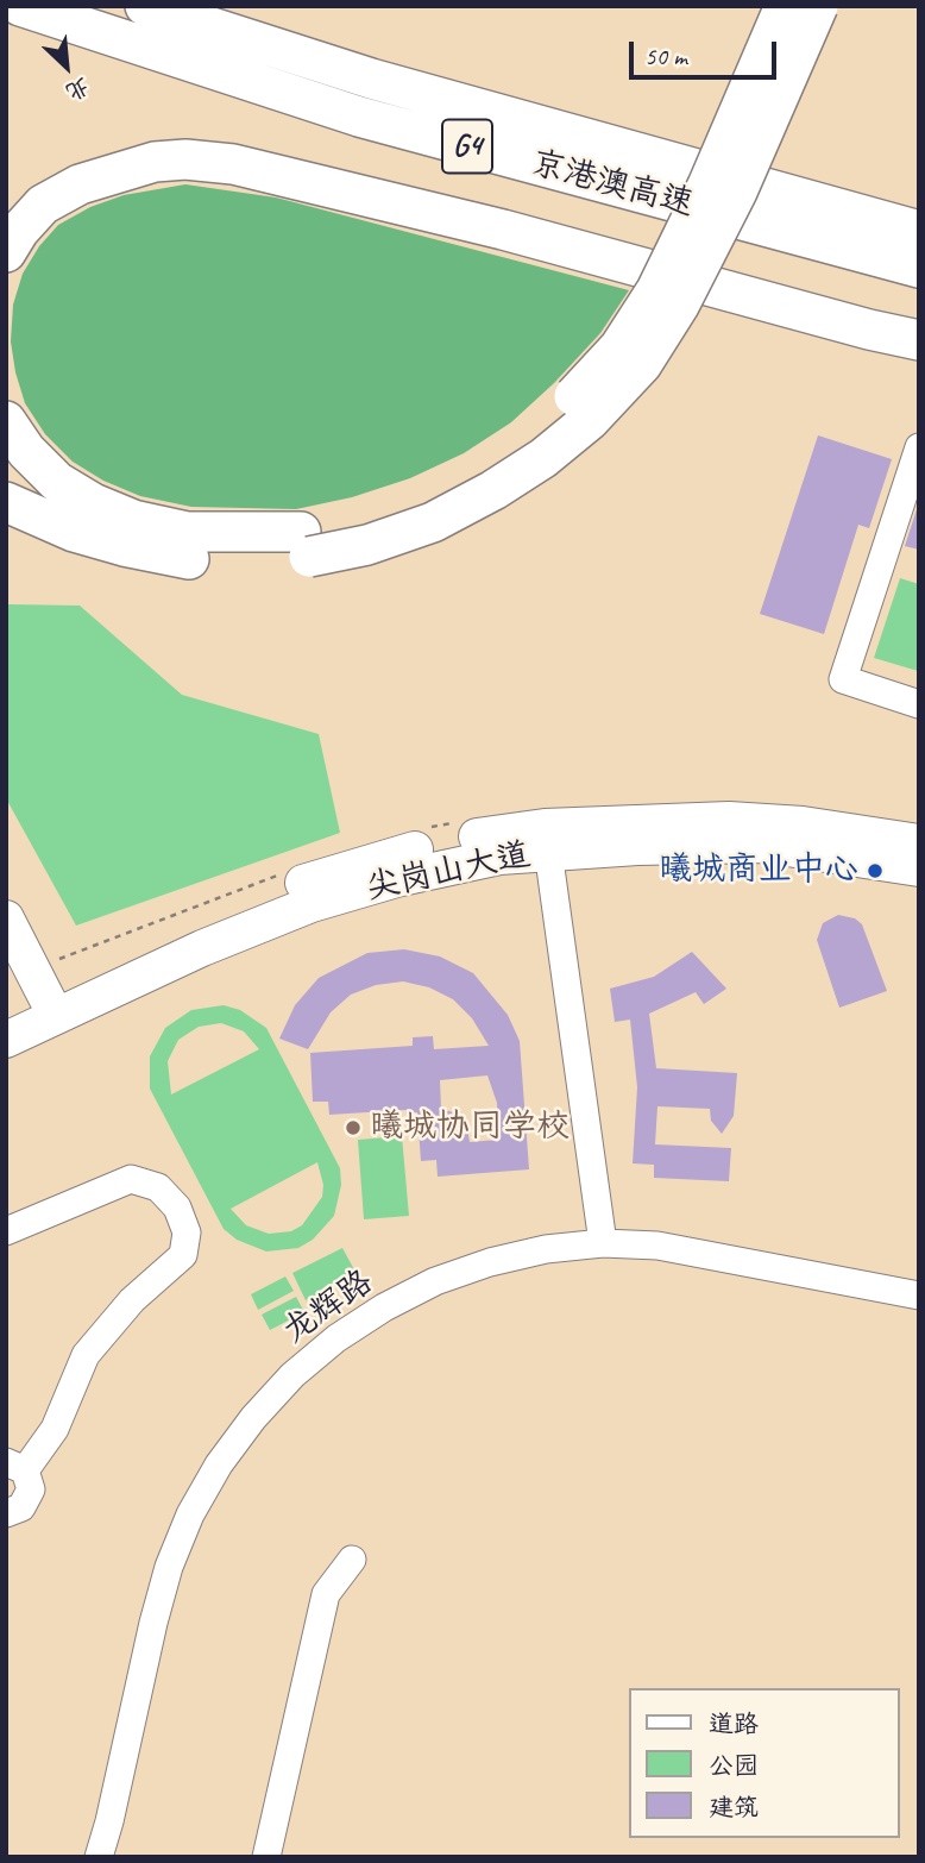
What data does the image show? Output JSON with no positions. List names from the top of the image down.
{
  "streets": {
    "highway": ["G4", "京港澳高速"],
    "main road": ["尖岗山大道"],
    "street": ["龙辉路"]
  },
  "places": ["曦城商业中心", "曦城协同学校"],
  "legend": ["道路", "公园", "建筑"],
  "scale_bar": "50 m",
  "north": "bottom right"
}
